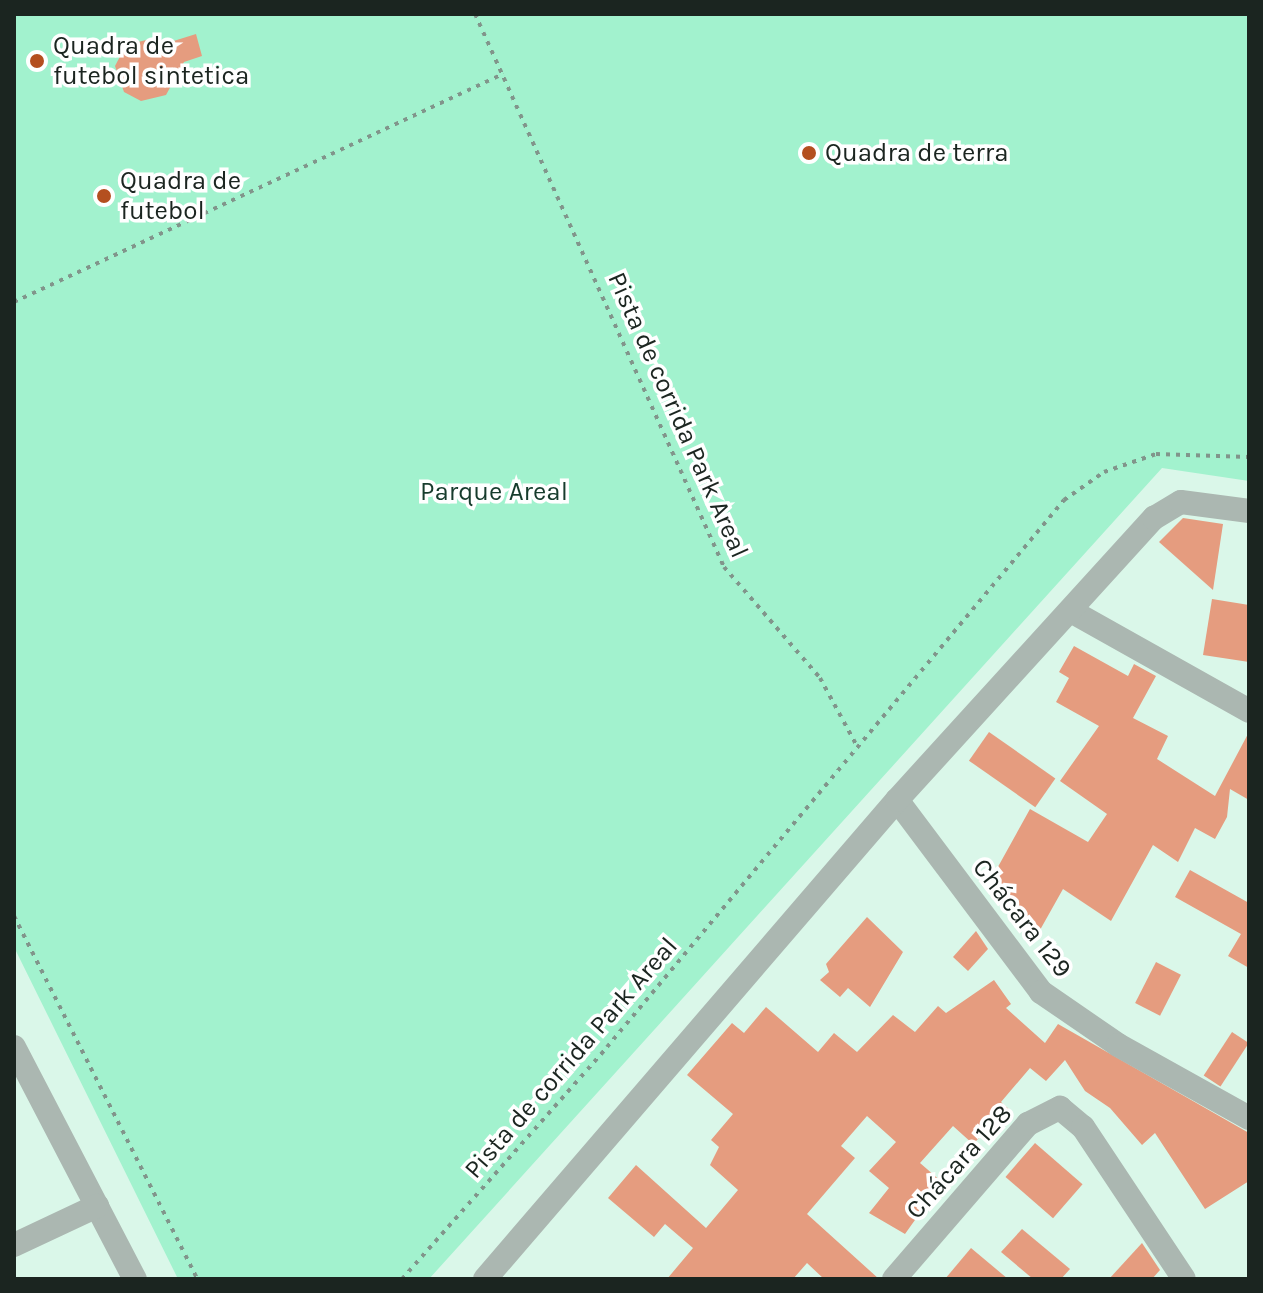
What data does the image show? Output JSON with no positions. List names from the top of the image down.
{
  "streets": {
    "street": ["Chácara 129", "Chácara 128"],
    "path": ["Pista de corrida Park Areal"]
  },
  "parks": ["Parque Areal"],
  "places": ["Quadra de futebol sintetica", "Quadra de terra", "Quadra de futebol"]
}
